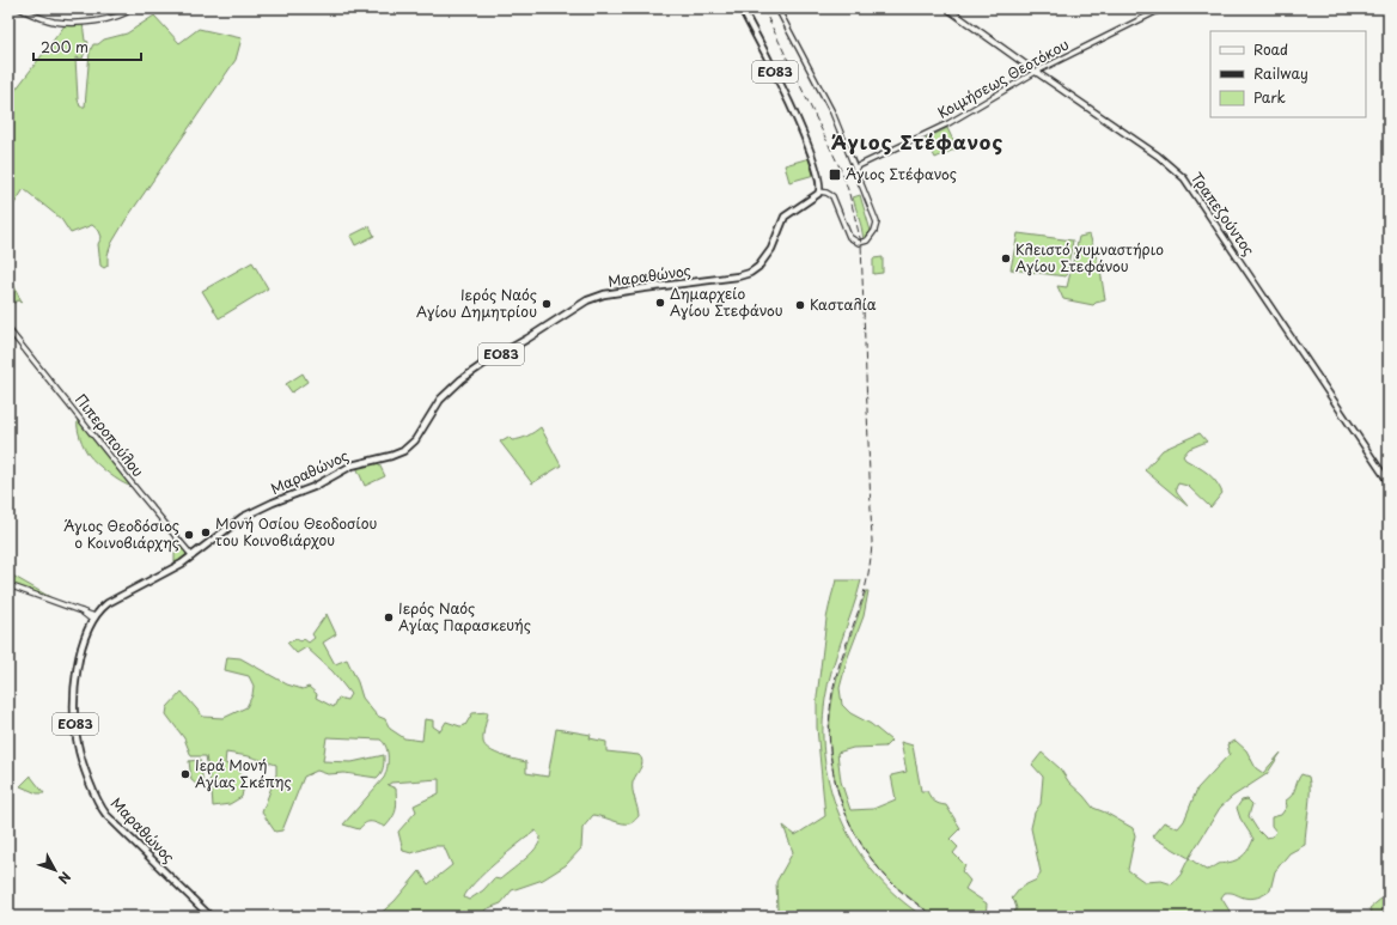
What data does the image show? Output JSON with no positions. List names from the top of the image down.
{
  "streets": {
    "main road": ["ΕΟ83", "Τραπεζούντος", "Μαραθώνος"],
    "street": ["Κοιμήσεως Θεοτόκου", "Πιπεροπούλου"]
  },
  "crossings": [
    ["ΕΟ83", "Μαραθώνος"],
    ["Κοιμήσεως Θεοτόκου", "Τραπεζούντος"],
    ["Μαραθώνος", "Πιπεροπούλου"]
  ],
  "districts": ["Άγιος Στέφανος"],
  "places": {
    "transit": ["Άγιος Στέφανος"],
    "other": [
      "Κλειστό γυμναστήριο Αγίου Στεφάνου",
      "Δημαρχείο Αγίου Στεφάνου",
      "Ιερός Ναός Αγίου Δημητρίου",
      "Κασταλία",
      "Μονή Οσίου Θεοδοσίου του Κοινοβιάρχου",
      "Άγιος Θεοδόσιος ο Κοινοβιάρχης",
      "Ιερός Ναός Αγίας Παρασκευής",
      "Ιερά Μονή Αγίας Σκέπης"
    ]
  },
  "legend": ["Road", "Railway", "Park"],
  "scale_bar": "200 m",
  "north": "bottom right"
}
